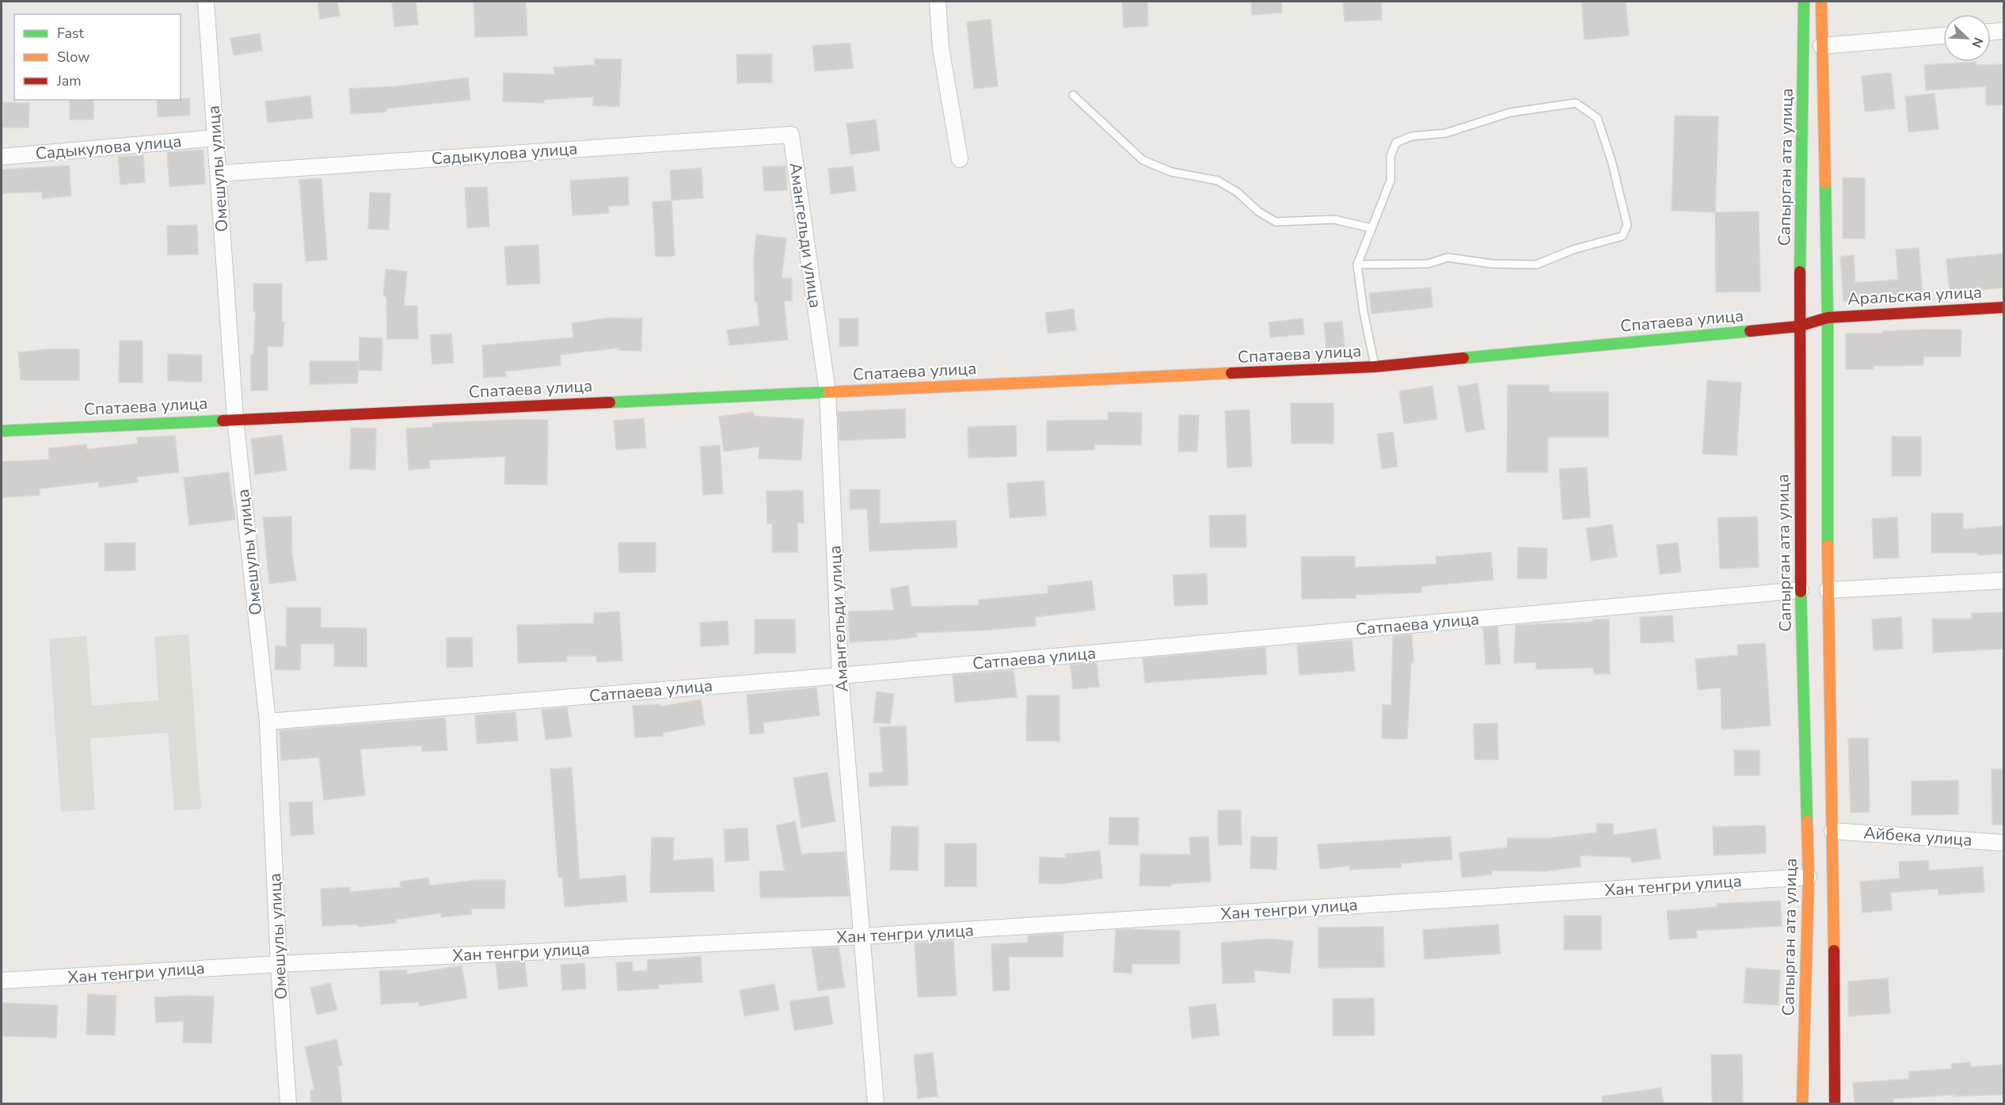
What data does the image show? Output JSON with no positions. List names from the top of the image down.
{
  "streets": {
    "main road": ["Сапырган ата улица", "Аральская улица", "Спатаева улица"],
    "street": [
      "Садыкулова улица",
      "Омешулы улица",
      "Амангельди улица",
      "Сатпаева улица",
      "Айбека улица",
      "Хан тенгри улица"
    ]
  },
  "crossings": [
    ["Садыкулова улица", "Омешулы улица"],
    ["Садыкулова улица", "Амангельди улица"],
    ["Сапырган ата улица", "Спатаева улица"],
    ["Сапырган ата улица", "Сатпаева улица"],
    ["Сапырган ата улица", "Хан тенгри улица"],
    ["Омешулы улица", "Спатаева улица"],
    ["Омешулы улица", "Сатпаева улица"],
    ["Омешулы улица", "Хан тенгри улица"],
    ["Амангельди улица", "Спатаева улица"],
    ["Амангельди улица", "Сатпаева улица"],
    ["Амангельди улица", "Хан тенгри улица"],
    ["Аральская улица", "Спатаева улица"]
  ],
  "legend": ["Fast", "Slow", "Jam"],
  "north": "bottom right"
}
